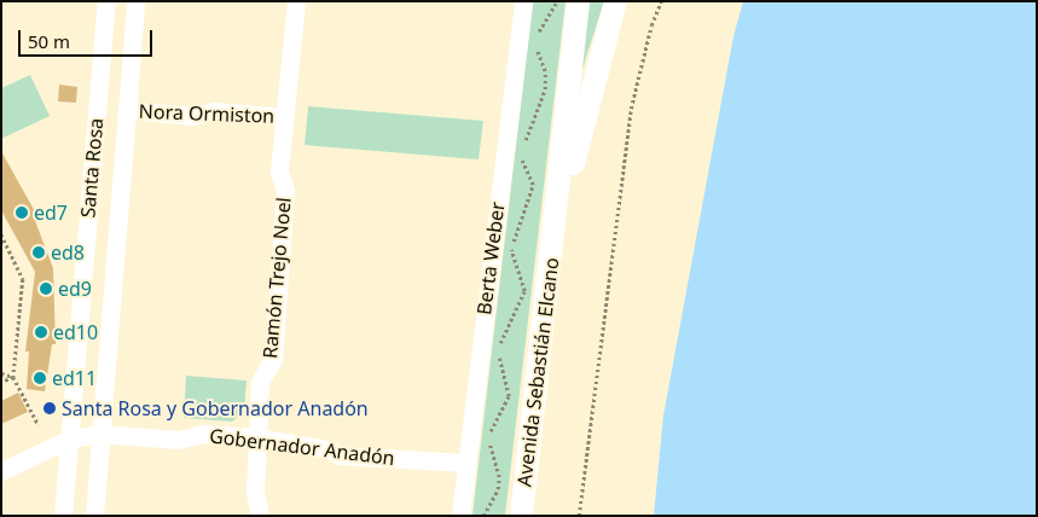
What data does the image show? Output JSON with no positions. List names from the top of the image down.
{
  "streets": {
    "main road": ["Avenida Sebastián Elcano"],
    "street": [
      "Nora Ormiston",
      "Santa Rosa",
      "Berta Weber",
      "Ramón Trejo Noel",
      "Gobernador Anadón"
    ]
  },
  "crossings": [
    ["Nora Ormiston", "Santa Rosa"],
    ["Nora Ormiston", "Ramón Trejo Noel"],
    ["Santa Rosa", "Gobernador Anadón"],
    ["Berta Weber", "Gobernador Anadón"],
    ["Ramón Trejo Noel", "Gobernador Anadón"]
  ],
  "places": [
    "ed7",
    "ed8",
    "ed9",
    "ed10",
    "ed11",
    "Santa Rosa y Gobernador Anadón"
  ],
  "scale_bar": "50 m"
}
